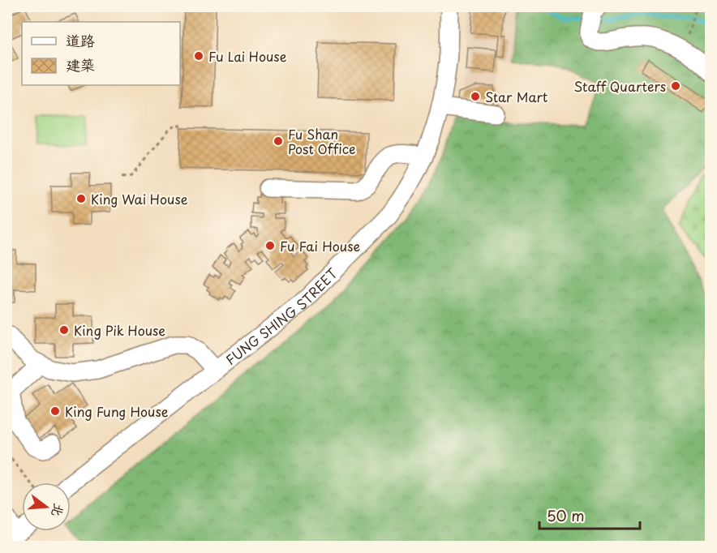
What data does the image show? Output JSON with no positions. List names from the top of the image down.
{
  "streets": {
    "street": ["FUNG SHING STREET"]
  },
  "places": [
    "Fu Lai House",
    "Staff Quarters",
    "Star Mart",
    "Fu Shan Post Office",
    "King Wai House",
    "Fu Fai House",
    "King Pik House",
    "King Fung House"
  ],
  "legend": ["道路", "建築"],
  "scale_bar": "50 m",
  "north": "right"
}
